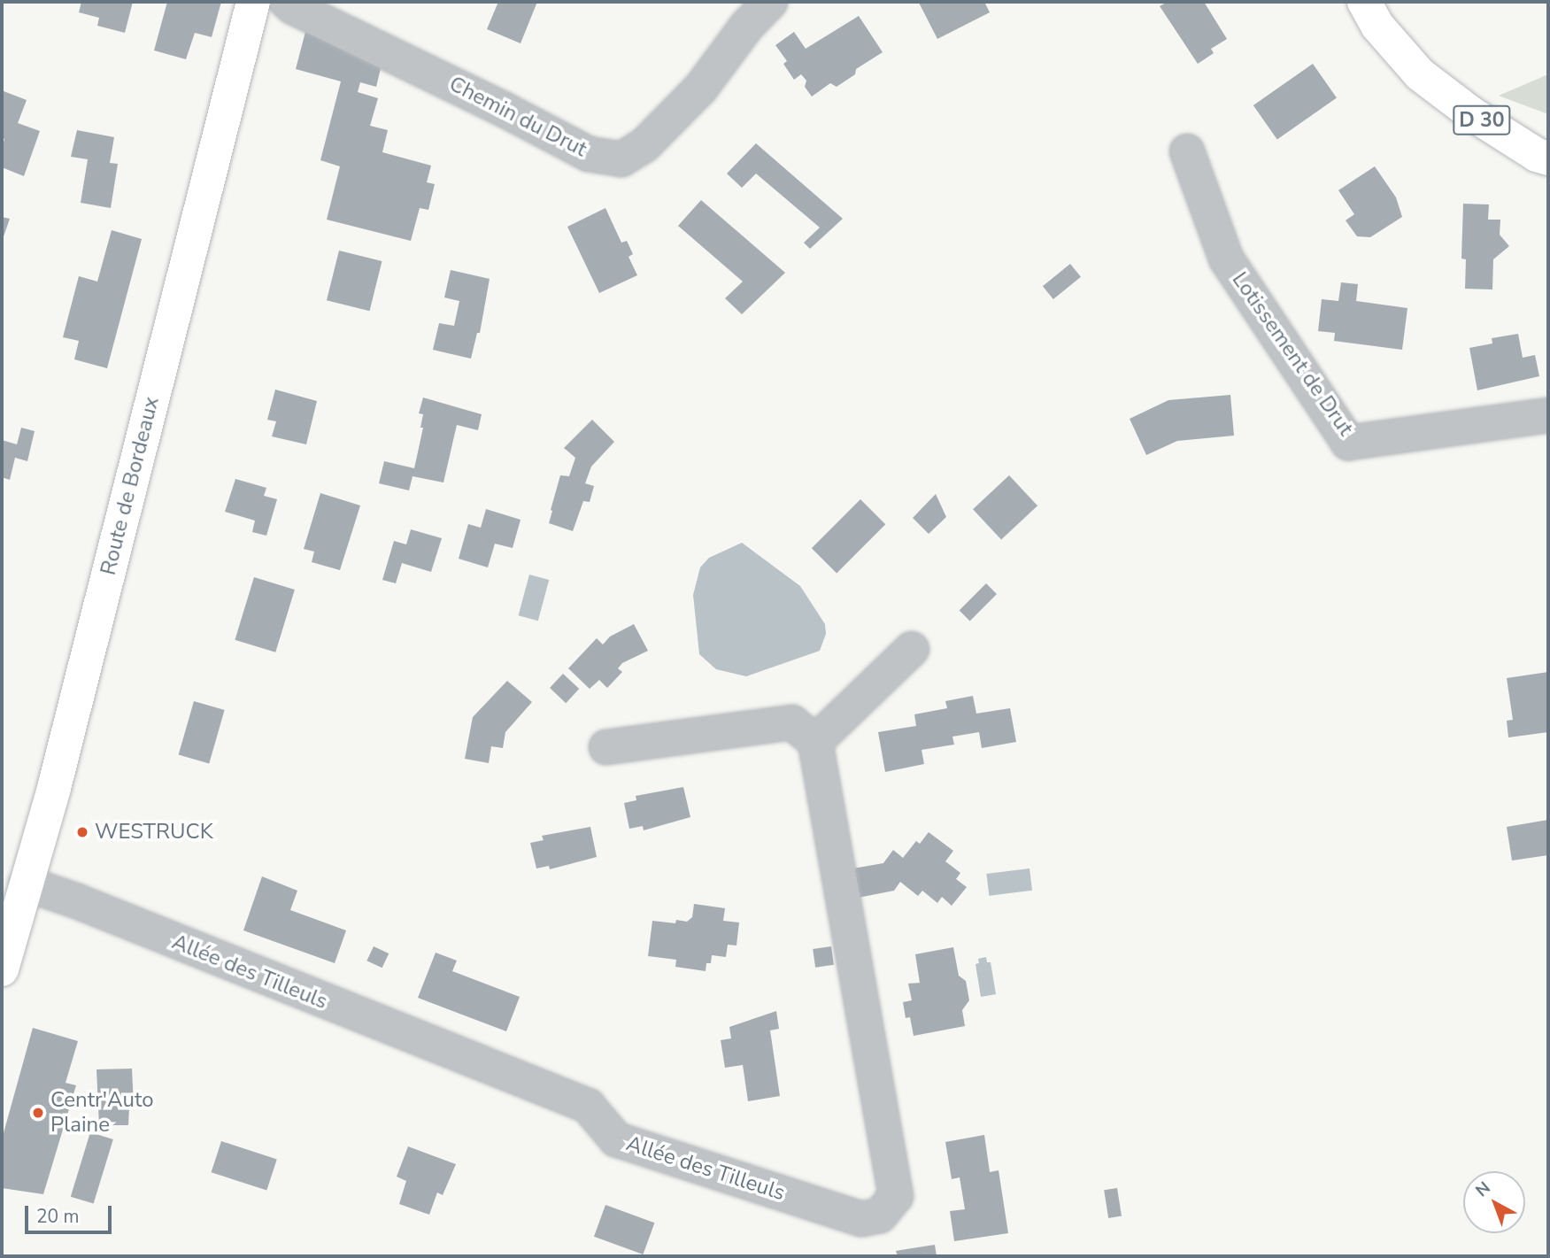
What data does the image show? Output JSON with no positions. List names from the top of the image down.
{
  "streets": {
    "main road": ["D 30", "Route de Bordeaux"],
    "street": ["Chemin du Drut", "Lotissement de Drut", "Allée des Tilleuls"]
  },
  "crossings": [
    ["Route de Bordeaux", "Allée des Tilleuls"]
  ],
  "places": ["WESTRUCK", "Centr'Auto Plaine"],
  "scale_bar": "20 m",
  "north": "top left"
}
